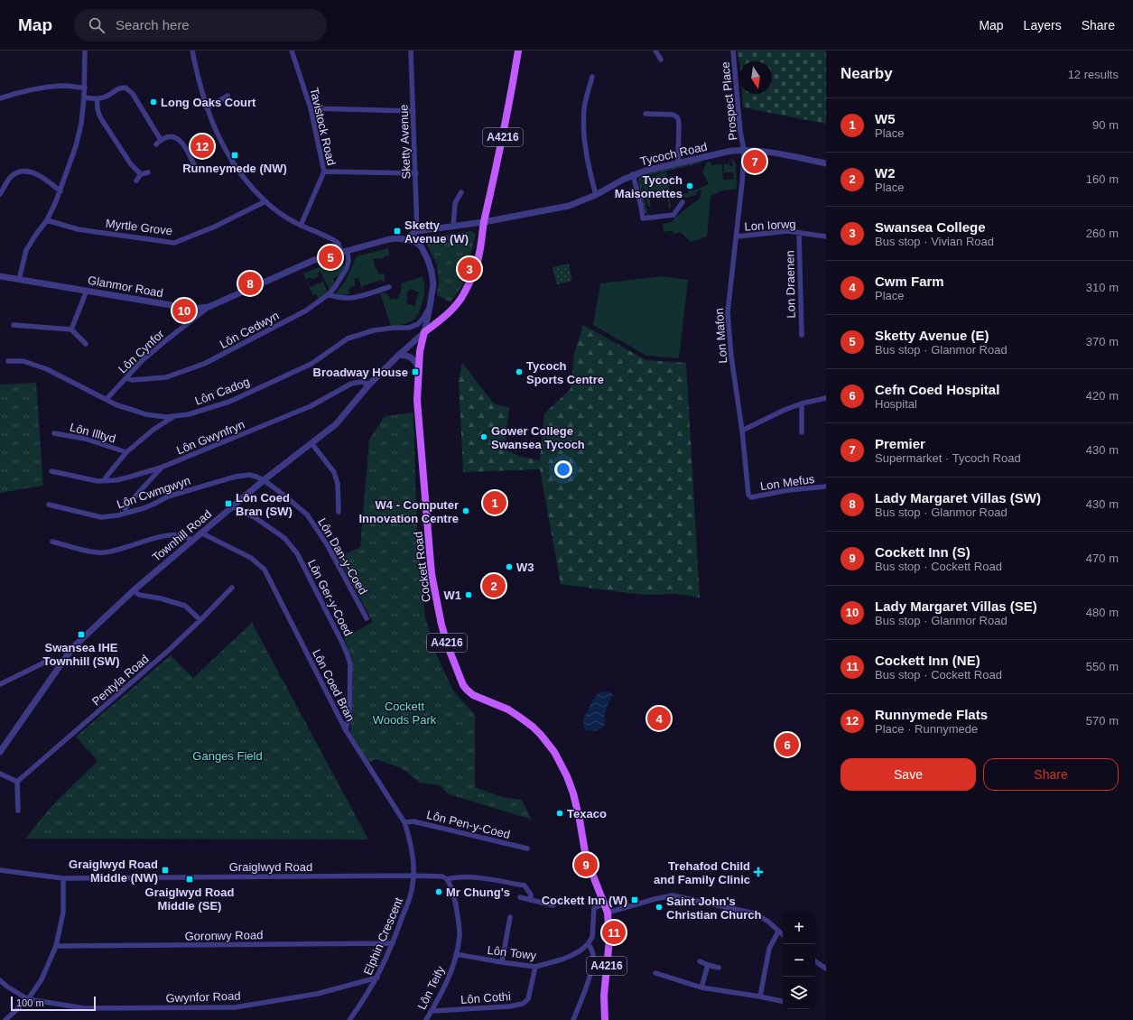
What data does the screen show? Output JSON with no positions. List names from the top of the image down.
{
  "streets": {
    "main road": ["A4216", "Cockett Road"],
    "street": [
      "Prospect Place",
      "Tavistock Road",
      "Sketty Avenue",
      "Tycoch Road",
      "Lon Iorwg",
      "Myrtle Grove",
      "Lon Draenen",
      "Glanmor Road",
      "Lôn Cedwyn",
      "Lon Mafon",
      "Lôn Cynfor",
      "Lôn Cadog",
      "Lôn Illtyd",
      "Lôn Gwynfryn",
      "Lon Mefus",
      "Lôn Cwmgwyn",
      "Townhill Road",
      "Lôn Dan-y-Coed",
      "Lôn Ger-y-Coed",
      "Pentyla Road",
      "Lôn Coed Bran",
      "Lôn Pen-y-Coed",
      "Graiglwyd Road",
      "Goronwy Road",
      "Elphin Crescent",
      "Lôn Towy",
      "Lôn Teify",
      "Gwynfor Road",
      "Lôn Cothi"
    ]
  },
  "crossings": [
    ["Prospect Place", "Tycoch Road"],
    ["Prospect Place", "Lon Mafon"],
    ["A4216", "Tycoch Road"],
    ["A4216", "Townhill Road"],
    ["A4216", "Cockett Road"],
    ["Sketty Avenue", "Tycoch Road"],
    ["Tycoch Road", "Lon Mafon"],
    ["Lon Iorwg", "Lon Draenen"],
    ["Lon Iorwg", "Lon Mafon"],
    ["Glanmor Road", "Lôn Cedwyn"],
    ["Glanmor Road", "Lôn Cynfor"],
    ["Lôn Cedwyn", "Lôn Cynfor"],
    ["Lon Mafon", "Lon Mefus"],
    ["Lôn Cynfor", "Lôn Cadog"],
    ["Lôn Gwynfryn", "Townhill Road"],
    ["Lôn Cwmgwyn", "Townhill Road"],
    ["Lôn Cwmgwyn", "Lôn Dan-y-Coed"],
    ["Townhill Road", "Lôn Dan-y-Coed"],
    ["Townhill Road", "Cockett Road"],
    ["Townhill Road", "Lôn Ger-y-Coed"],
    ["Townhill Road", "Lôn Coed Bran"],
    ["Lôn Ger-y-Coed", "Lôn Coed Bran"],
    ["Lôn Coed Bran", "Lôn Pen-y-Coed"],
    ["Lôn Coed Bran", "Graiglwyd Road"],
    ["Lôn Coed Bran", "Elphin Crescent"],
    ["Graiglwyd Road", "Elphin Crescent"],
    ["Graiglwyd Road", "Lôn Teify"],
    ["Goronwy Road", "Elphin Crescent"],
    ["Elphin Crescent", "Gwynfor Road"],
    ["Lôn Towy", "Lôn Teify"],
    ["Lôn Towy", "Lôn Cothi"],
    ["Lôn Teify", "Lôn Cothi"]
  ],
  "parks": ["Cockett Woods Park", "Ganges Field"],
  "places": {
    "other": [
      "Long Oaks Court",
      "Tycoch Maisonettes",
      "Tycoch Sports Centre",
      "Gower College Swansea Tycoch",
      "W4 - Computer Innovation Centre",
      "W3",
      "W1",
      "Texaco",
      "Mr Chung's",
      "Saint John's Christian Church"
    ],
    "transit": [
      "Runneymede (NW)",
      "Sketty Avenue (W)",
      "Broadway House",
      "Lôn Coed Bran (SW)",
      "Swansea IHE Townhill (SW)",
      "Graiglwyd Road Middle (NW)",
      "Graiglwyd Road Middle (SE)",
      "Cockett Inn (W)"
    ],
    "health": ["Trehafod Child and Family Clinic"]
  },
  "scale_bar": "100 m",
  "north": "bottom",
  "page": {
    "header": "Map",
    "search": "Search here",
    "nav": ["Map", "Layers", "Share"],
    "heading": ["Nearby", "12 results"],
    "list": [
      {
        "mark": "1",
        "name": "W5",
        "note": "Place",
        "value": "90 m"
      },
      {
        "mark": "2",
        "name": "W2",
        "note": "Place",
        "value": "160 m"
      },
      {
        "mark": "3",
        "name": "Swansea College",
        "note": "Bus stop · Vivian Road",
        "value": "260 m"
      },
      {
        "mark": "4",
        "name": "Cwm Farm",
        "note": "Place",
        "value": "310 m"
      },
      {
        "mark": "5",
        "name": "Sketty Avenue (E)",
        "note": "Bus stop · Glanmor Road",
        "value": "370 m"
      },
      {
        "mark": "6",
        "name": "Cefn Coed Hospital",
        "note": "Hospital",
        "value": "420 m"
      },
      {
        "mark": "7",
        "name": "Premier",
        "note": "Supermarket · Tycoch Road",
        "value": "430 m"
      },
      {
        "mark": "8",
        "name": "Lady Margaret Villas (SW)",
        "note": "Bus stop · Glanmor Road",
        "value": "430 m"
      },
      {
        "mark": "9",
        "name": "Cockett Inn (S)",
        "note": "Bus stop · Cockett Road",
        "value": "470 m"
      },
      {
        "mark": "10",
        "name": "Lady Margaret Villas (SE)",
        "note": "Bus stop · Glanmor Road",
        "value": "480 m"
      },
      {
        "mark": "11",
        "name": "Cockett Inn (NE)",
        "note": "Bus stop · Cockett Road",
        "value": "550 m"
      },
      {
        "mark": "12",
        "name": "Runnymede Flats",
        "note": "Place · Runnymede",
        "value": "570 m"
      }
    ],
    "pins": [
      "12",
      "7",
      "5",
      "3",
      "8",
      "10",
      "1",
      "2",
      "4",
      "6",
      "9",
      "11"
    ],
    "buttons": ["Save", "Share"],
    "map_buttons": ["+", "−"],
    "scale": "100 m"
  }
}
